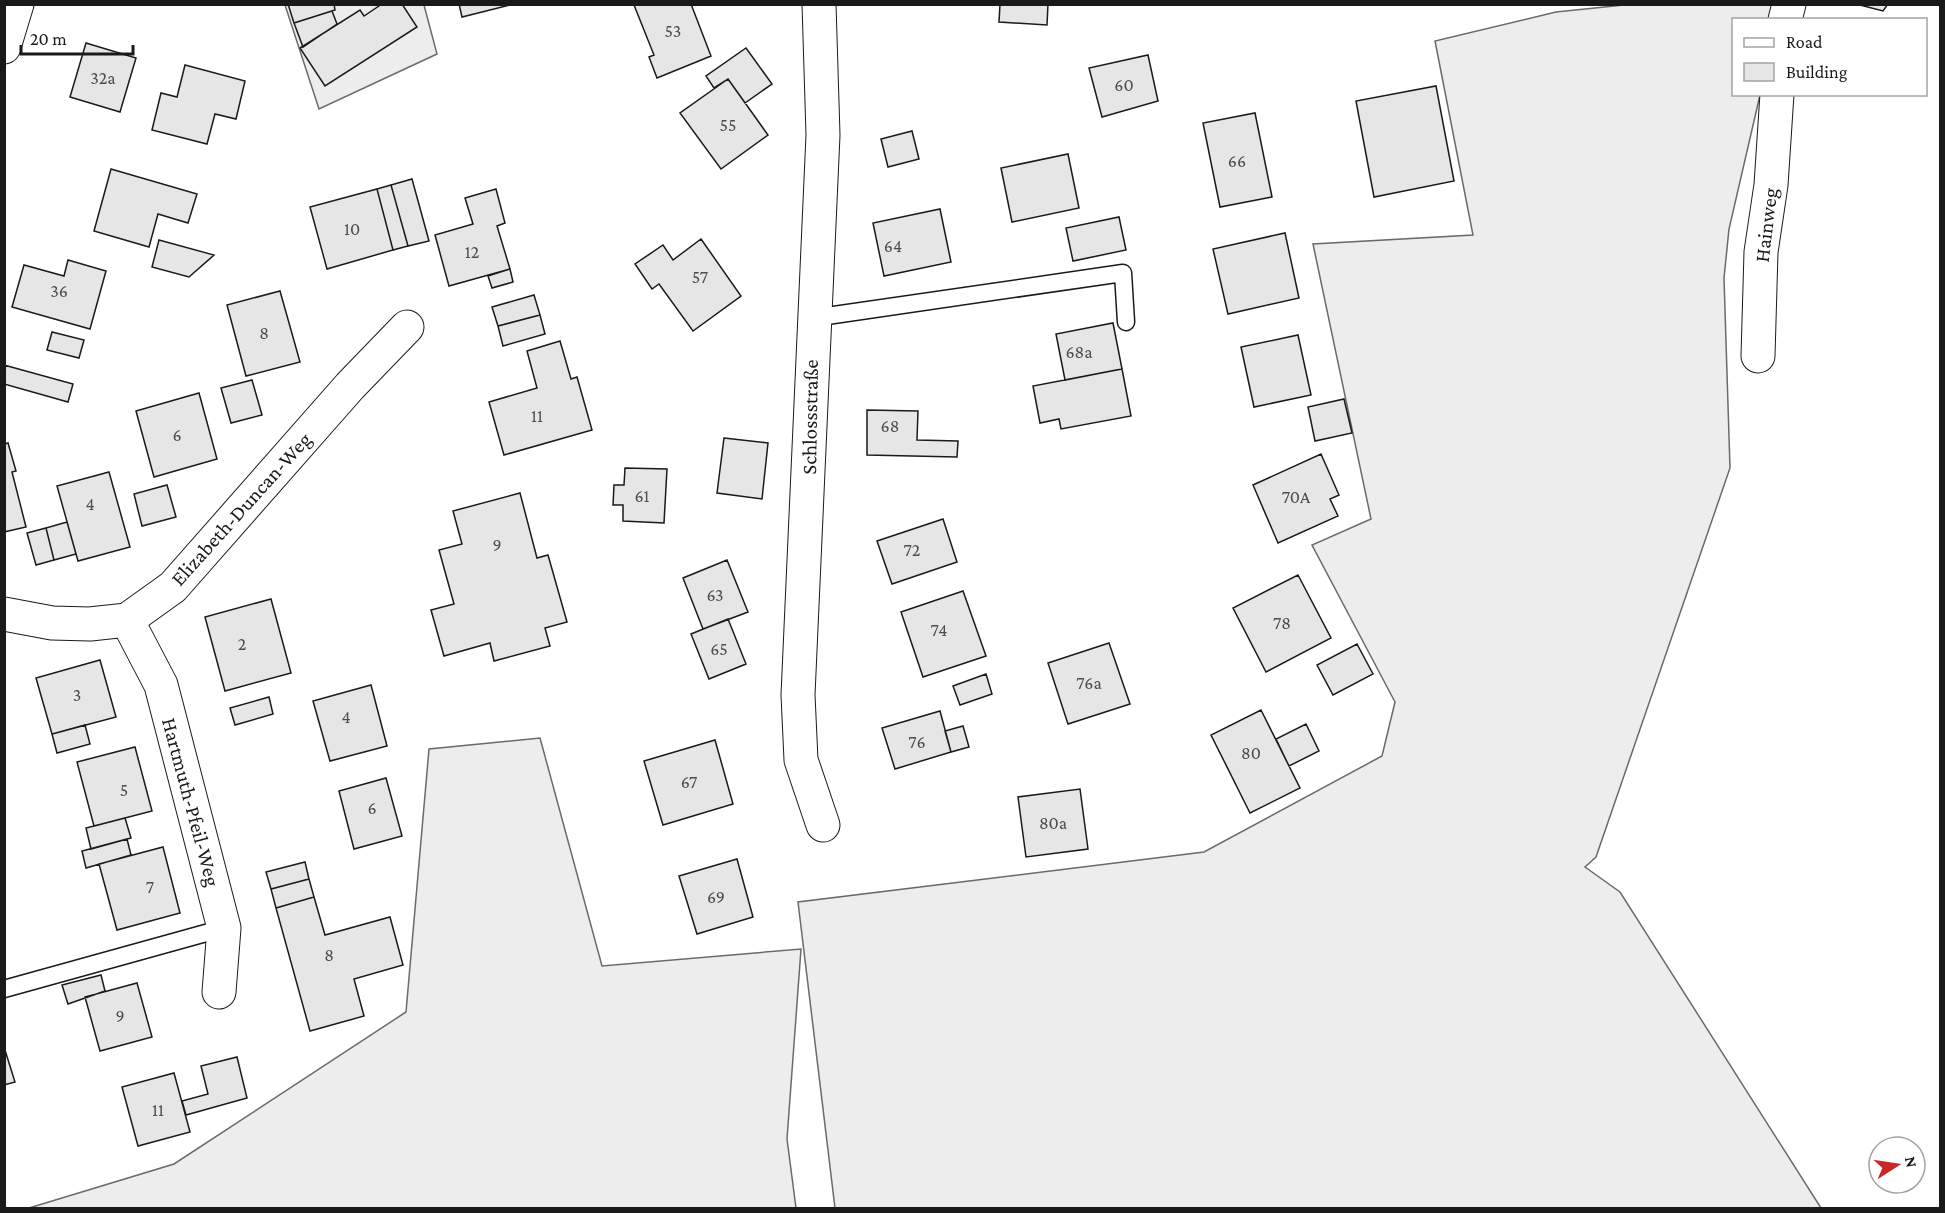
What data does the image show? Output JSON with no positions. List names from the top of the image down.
{
  "streets": {
    "street": [
      "Hainweg",
      "Schlossstraße",
      "Elizabeth-Duncan-Weg",
      "Hartmuth-Pfeil-Weg"
    ]
  },
  "crossings": [
    ["Elizabeth-Duncan-Weg", "Hartmuth-Pfeil-Weg"]
  ],
  "house_numbers": [
    "53",
    "32a",
    "60",
    "55",
    "66",
    "10",
    "64",
    "12",
    "57",
    "36",
    "8",
    "68a",
    "11",
    "68",
    "6",
    "61",
    "70A",
    "4",
    "9",
    "72",
    "63",
    "78",
    "74",
    "2",
    "65",
    "76a",
    "3",
    "4",
    "76",
    "80",
    "67",
    "5",
    "6",
    "80a",
    "7",
    "69",
    "8",
    "9",
    "11"
  ],
  "legend": ["Road", "Building"],
  "scale_bar": "20 m",
  "north": "right"
}
